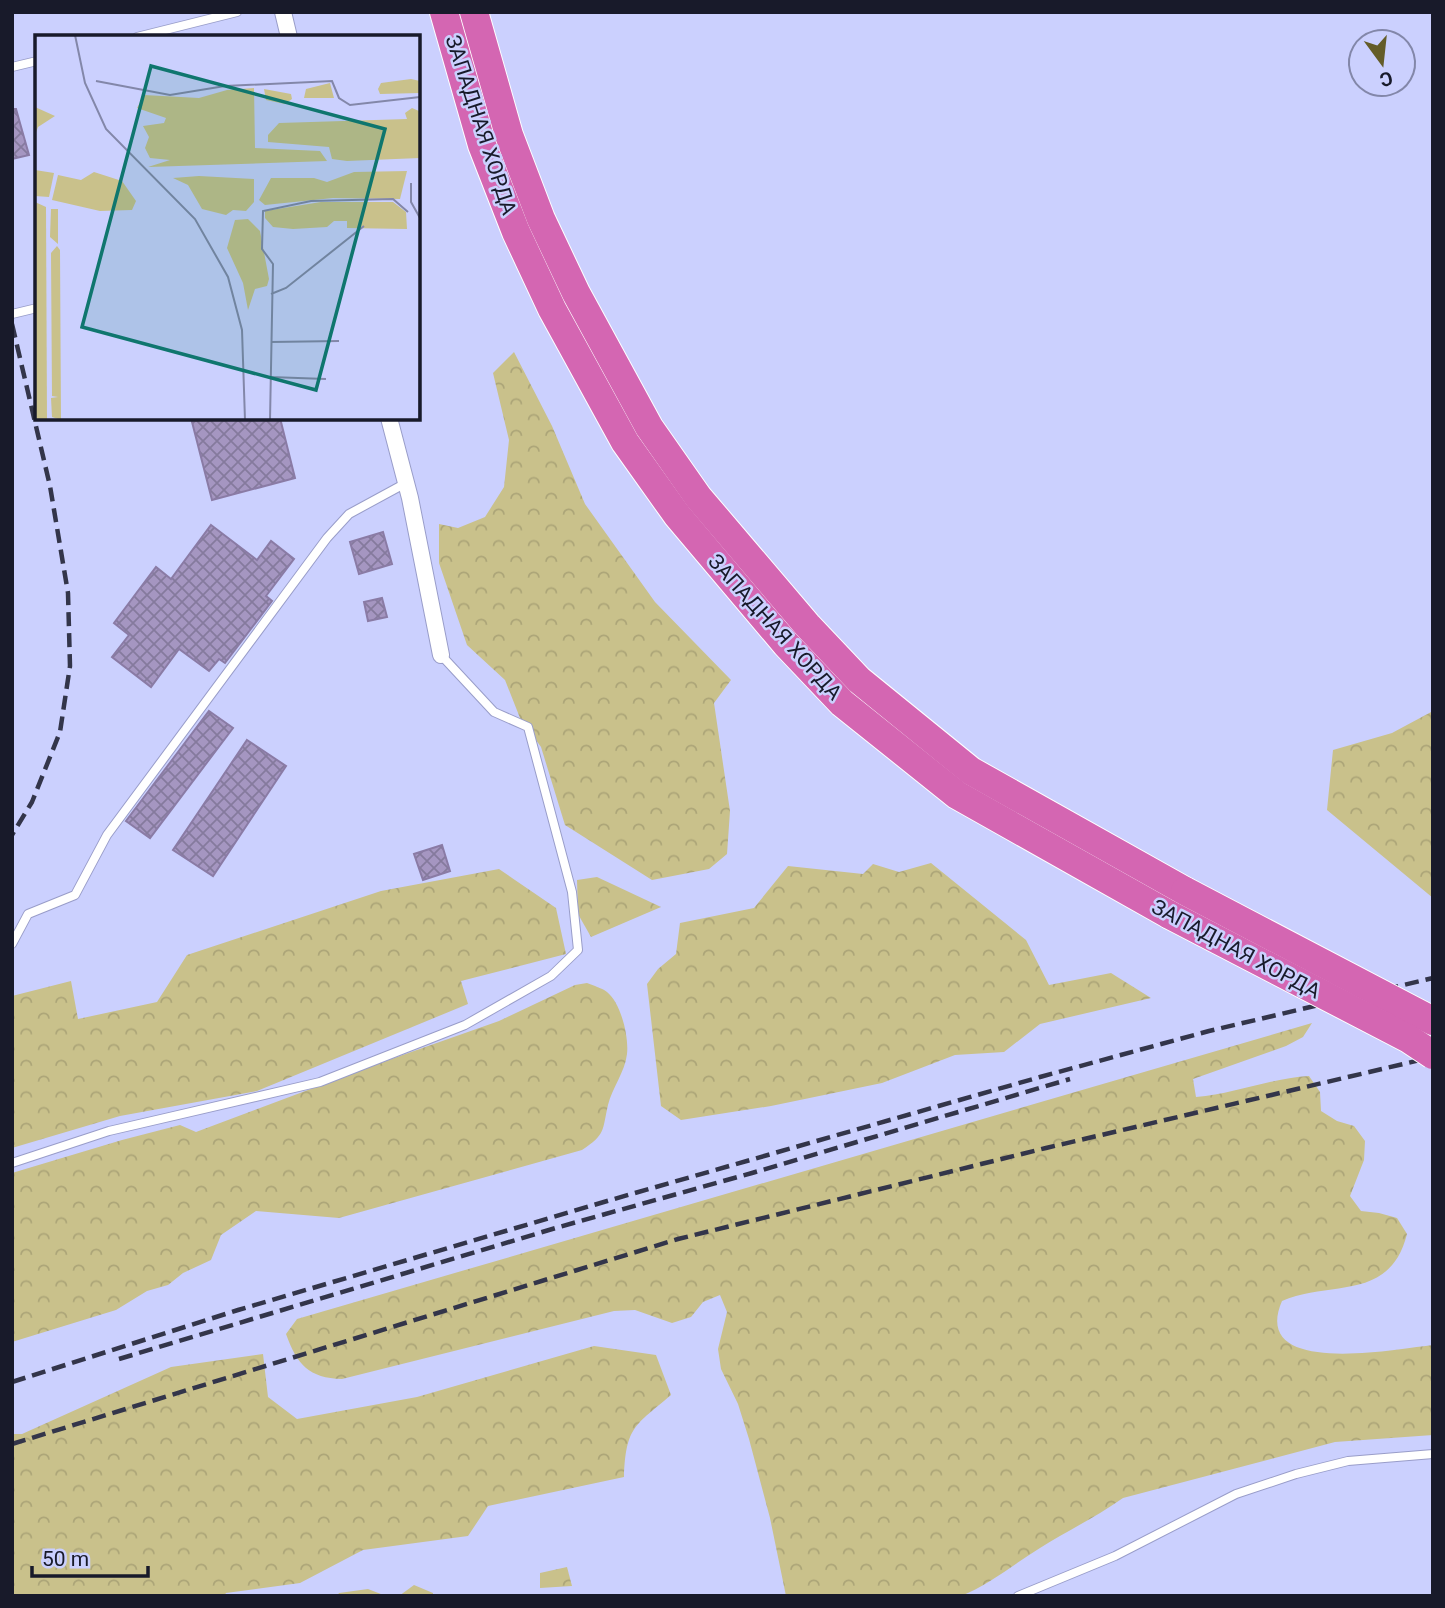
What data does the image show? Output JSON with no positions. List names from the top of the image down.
{
  "streets": {
    "highway": ["ЗАПАДНАЯ ХОРДА"]
  },
  "scale_bar": "50 m",
  "north": "bottom"
}
